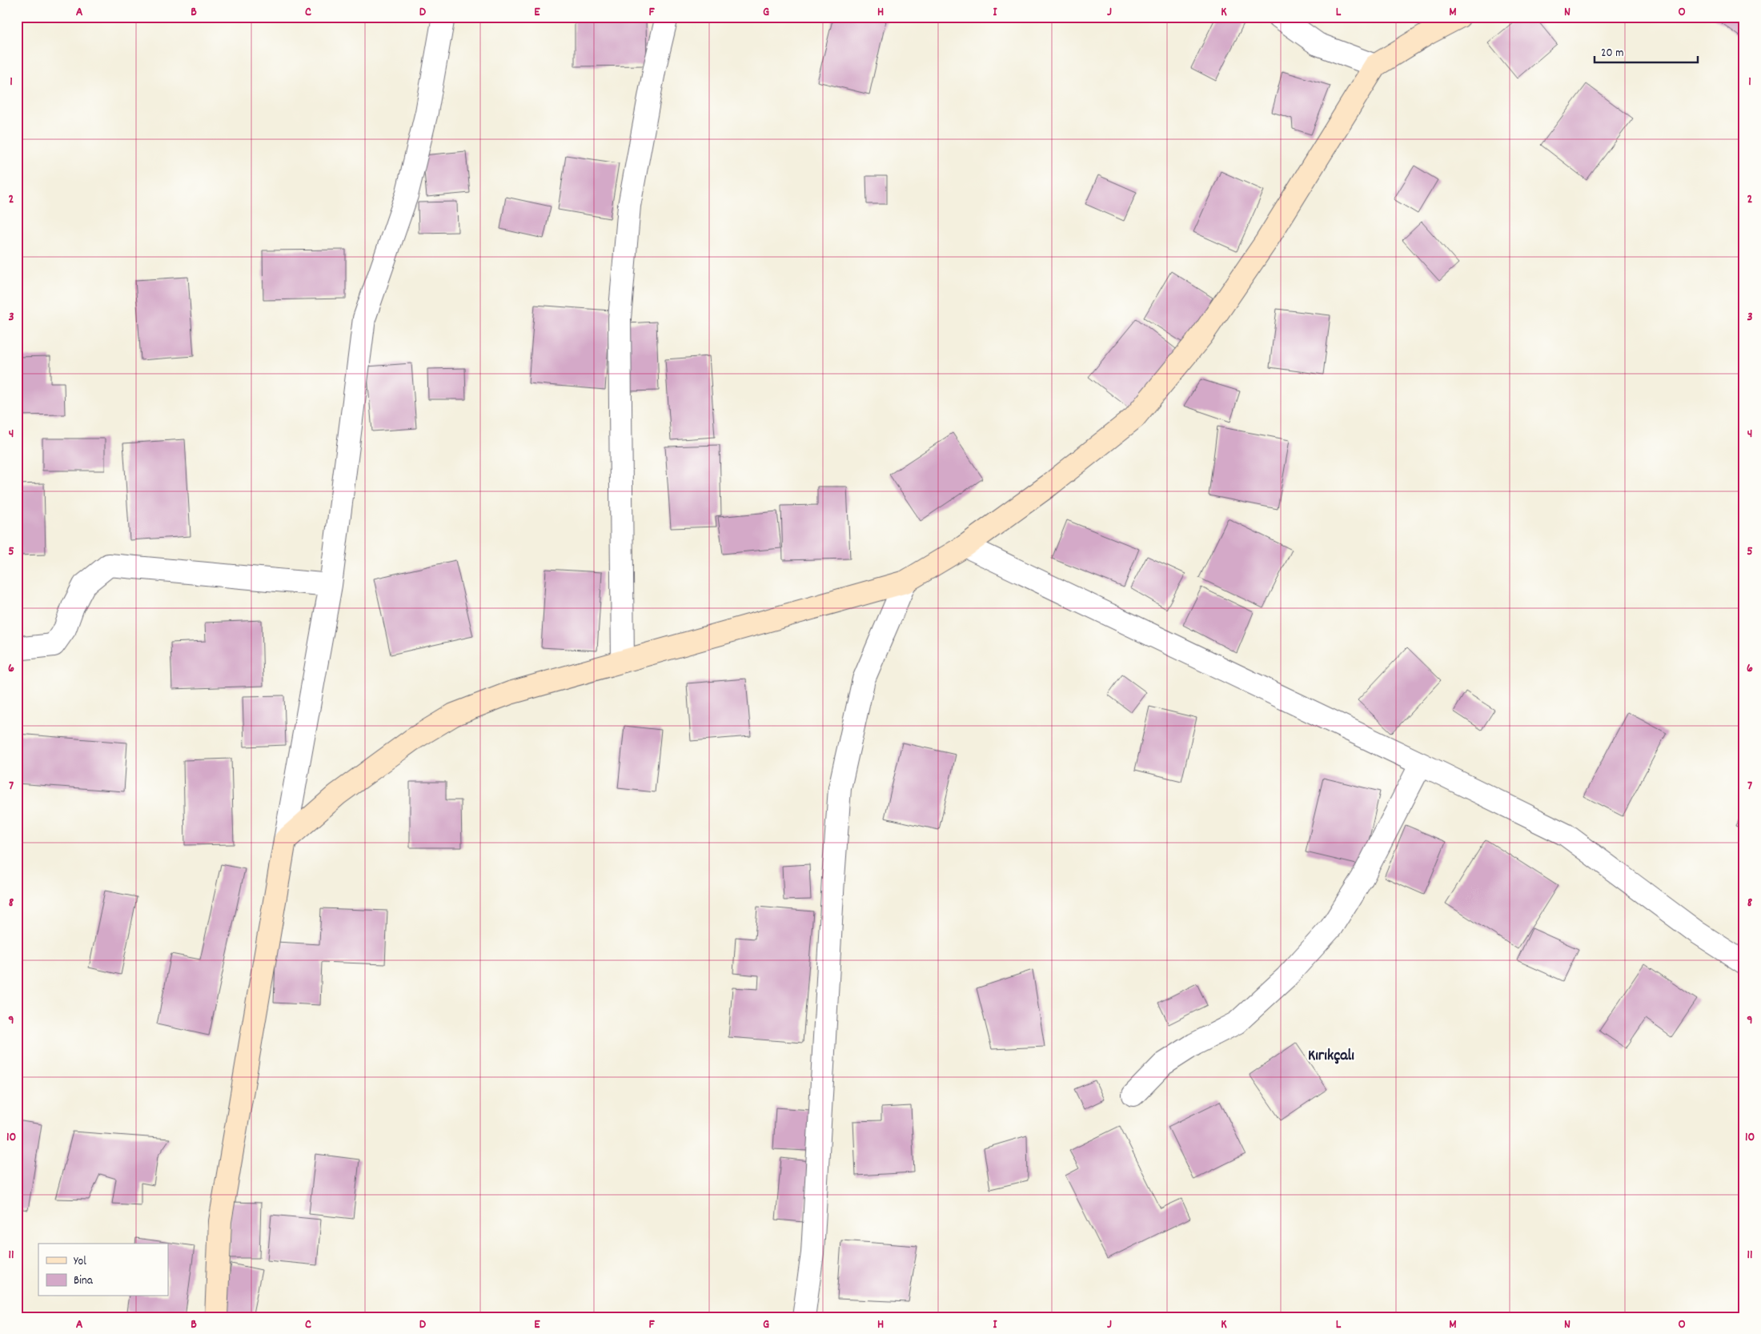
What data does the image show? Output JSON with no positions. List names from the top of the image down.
{
  "districts": ["Kırıkçalı"],
  "legend": ["Yol", "Bina"],
  "scale_bar": "20 m",
  "grid": {
    "columns": [
      "A",
      "B",
      "C",
      "D",
      "E",
      "F",
      "G",
      "H",
      "I",
      "J",
      "K",
      "L",
      "M",
      "N",
      "O"
    ],
    "rows": [
      "1",
      "2",
      "3",
      "4",
      "5",
      "6",
      "7",
      "8",
      "9",
      "10",
      "11"
    ]
  }
}
